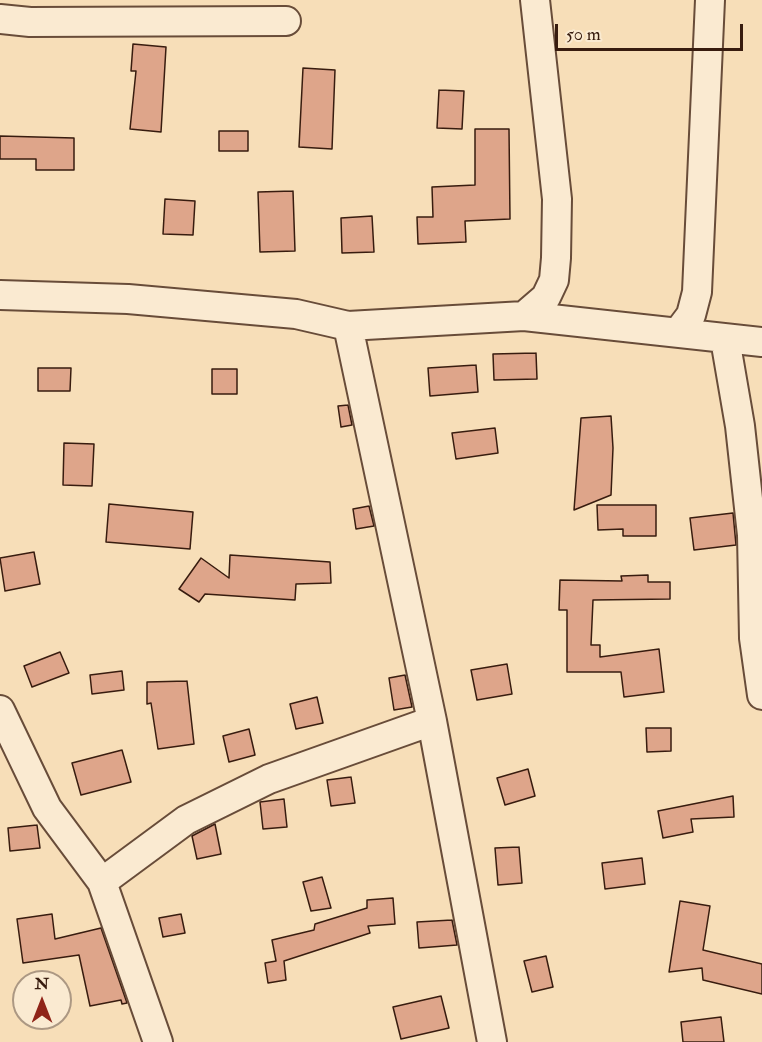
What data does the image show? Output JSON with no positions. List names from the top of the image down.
{
  "scale_bar": "50 m",
  "north": "top"
}
